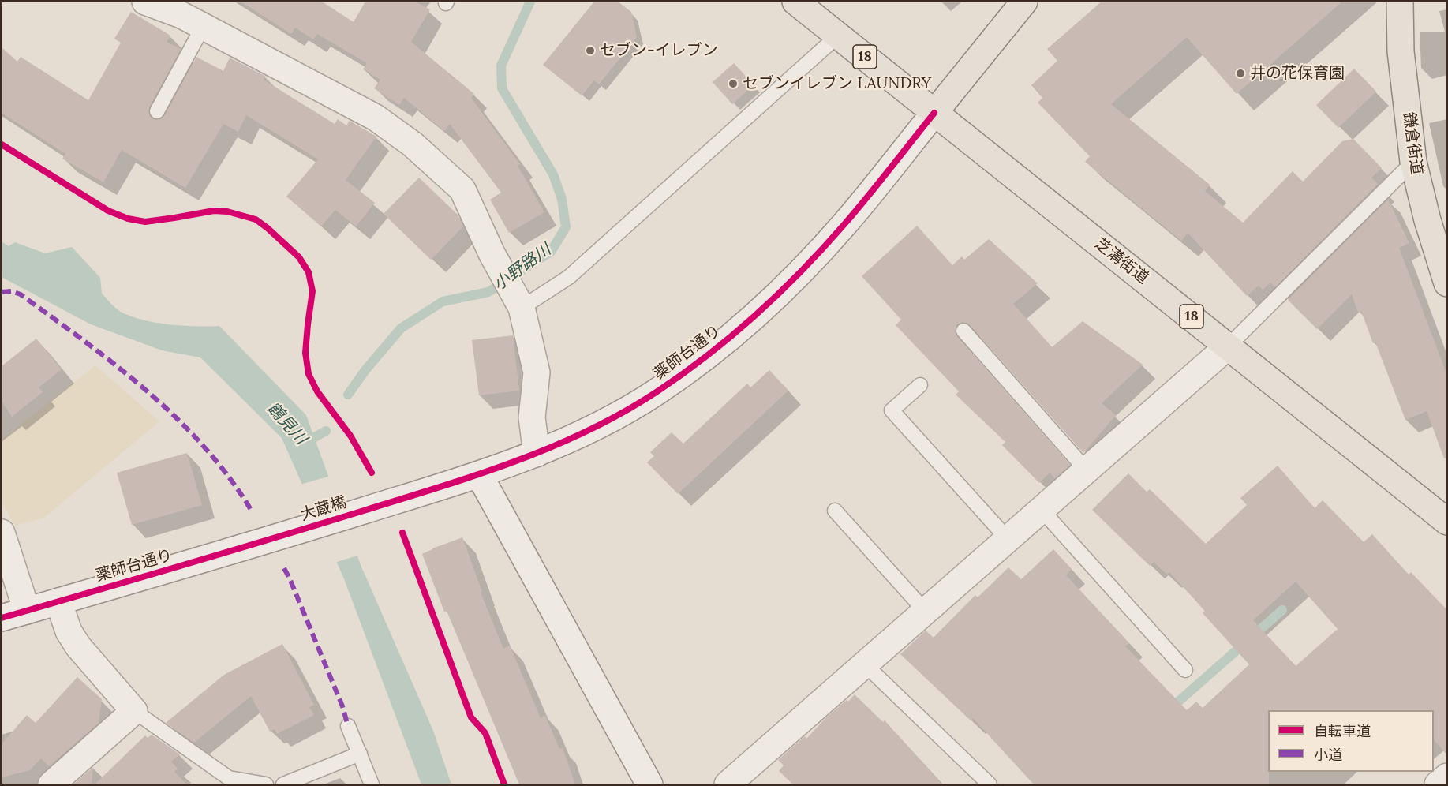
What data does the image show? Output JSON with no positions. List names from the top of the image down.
{
  "streets": {
    "main road": ["18", "鎌倉街道", "芝溝街道"],
    "street": ["薬師台通り", "大蔵橋"]
  },
  "crossings": [
    ["芝溝街道", "薬師台通り"],
    ["薬師台通り", "大蔵橋"]
  ],
  "water": ["小野路川", "鶴見川"],
  "places": ["セブン-イレブン", "井の花保育園", "セブンイレブン LAUNDRY"],
  "legend": ["自転車道", "小道"]
}
